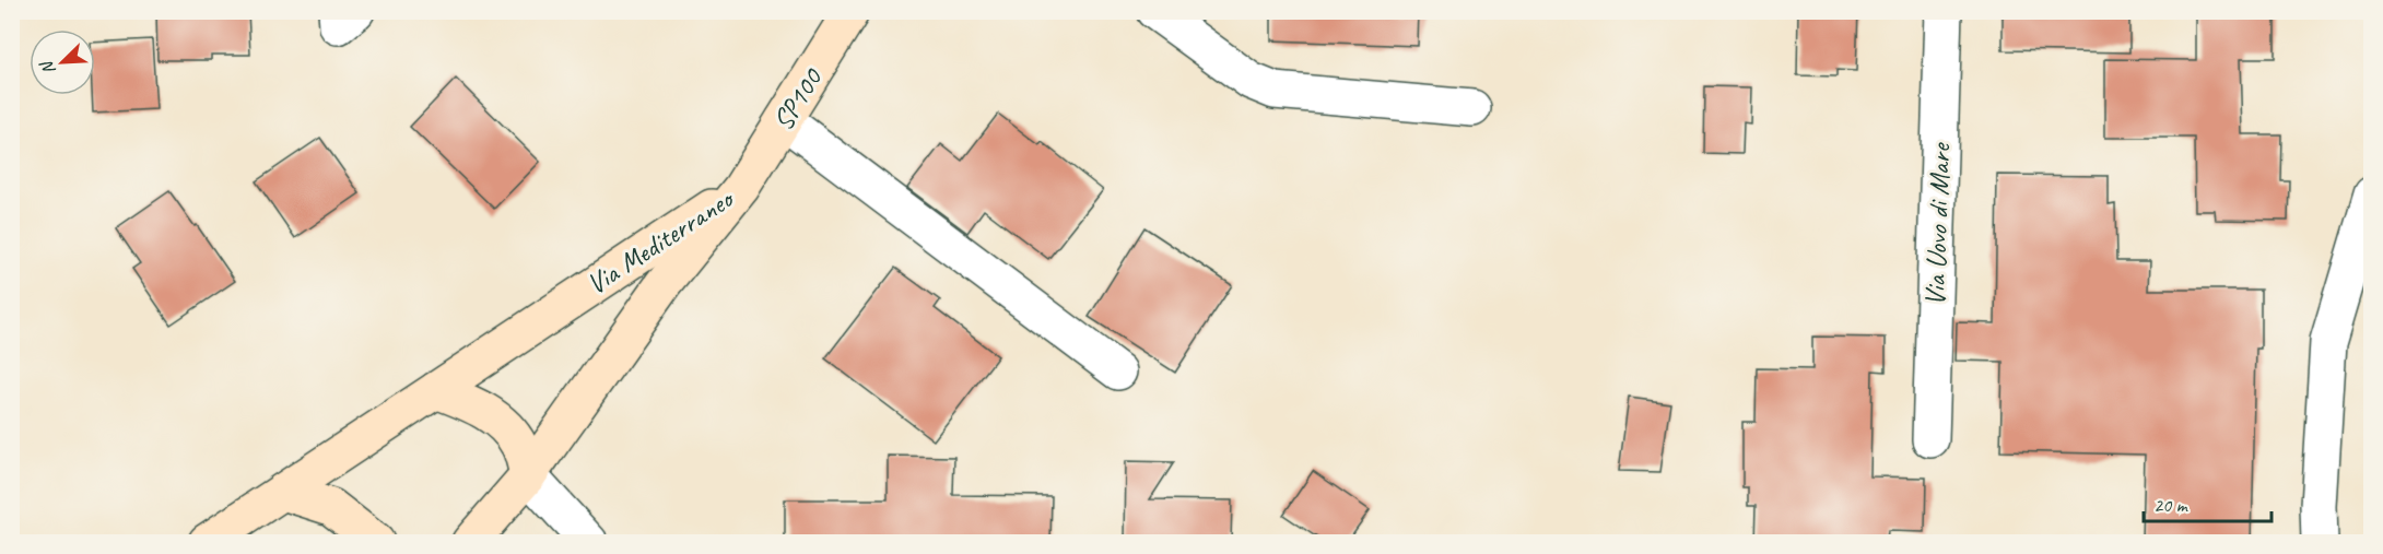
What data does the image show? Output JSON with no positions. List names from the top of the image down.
{
  "streets": {
    "main road": ["SP100", "Via Mediterraneo"],
    "street": ["Via Uovo di Mare"]
  },
  "crossings": [
    ["SP100", "Via Mediterraneo"]
  ],
  "scale_bar": "20 m",
  "north": "bottom left"
}
